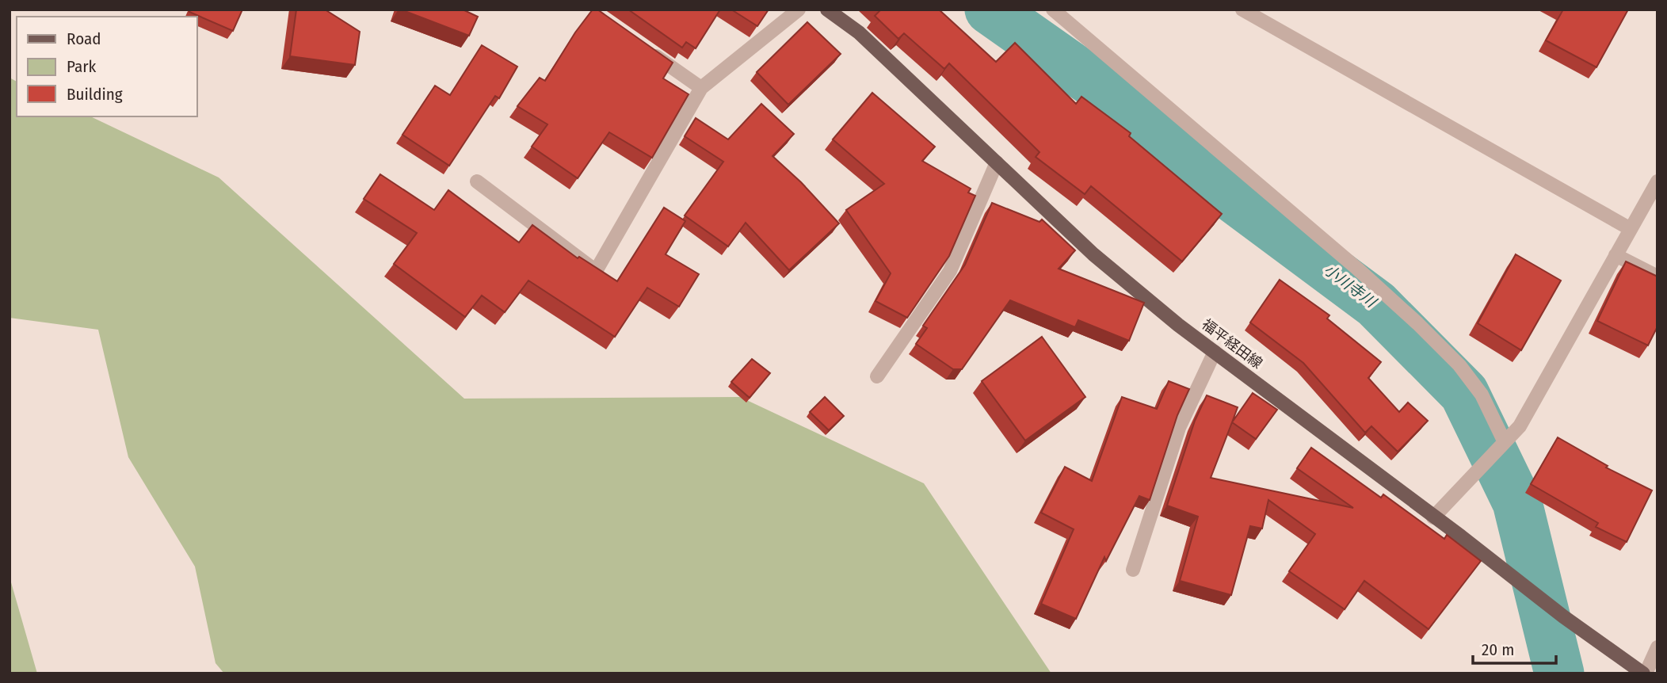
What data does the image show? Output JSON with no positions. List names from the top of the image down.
{
  "streets": {
    "main road": ["福平経田線"]
  },
  "water": ["小川寺川"],
  "legend": ["Road", "Park", "Building"],
  "scale_bar": "20 m"
}
